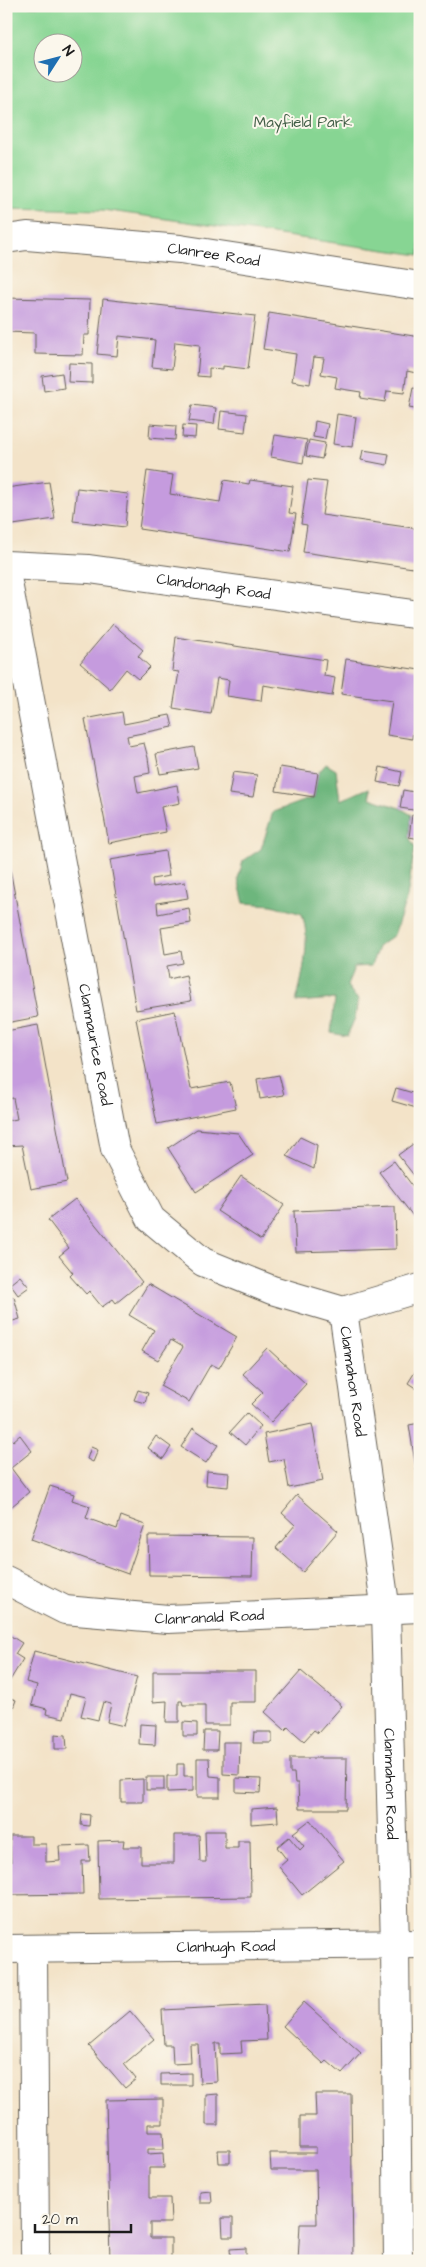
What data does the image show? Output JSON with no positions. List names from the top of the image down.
{
  "streets": {
    "street": [
      "Clanree Road",
      "Clandonagh Road",
      "Clanmaurice Road",
      "Clanmahon Road",
      "Clanranald Road",
      "Clanhugh Road"
    ]
  },
  "crossings": [
    ["Clanmaurice Road", "Clanmahon Road"],
    ["Clanmahon Road", "Clanranald Road"],
    ["Clanmahon Road", "Clanhugh Road"]
  ],
  "parks": ["Mayfield Park"],
  "scale_bar": "20 m",
  "north": "top right"
}
